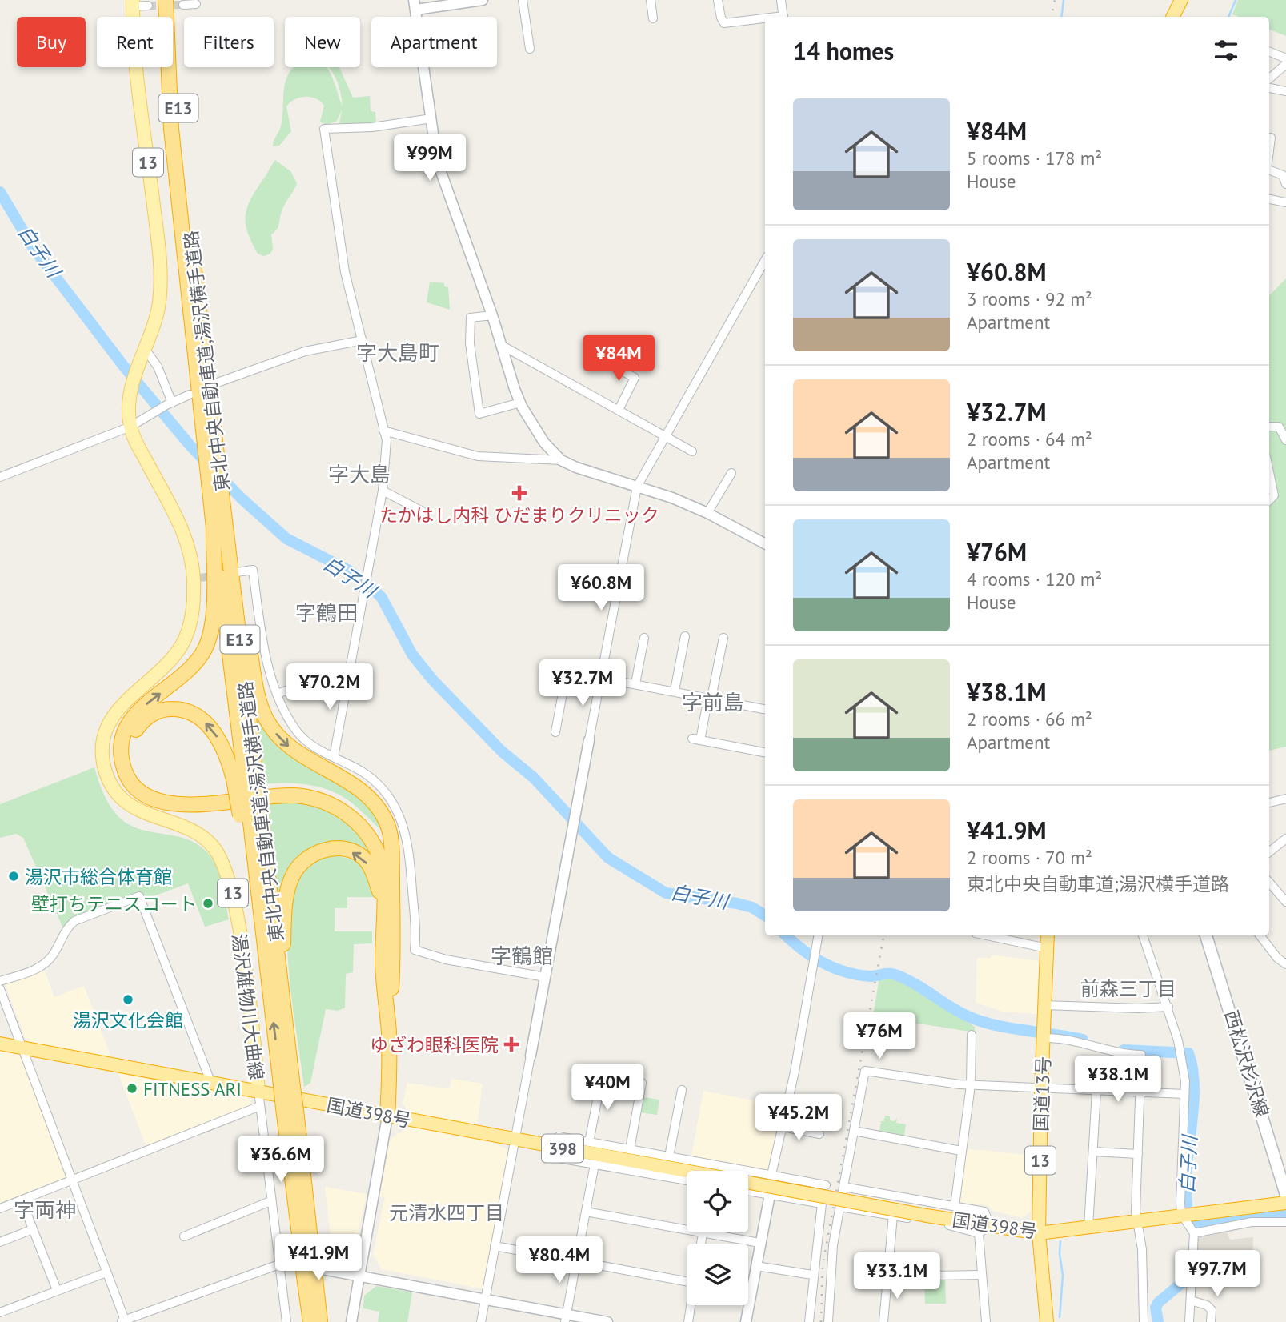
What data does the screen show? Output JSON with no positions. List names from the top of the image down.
{
  "streets": {
    "highway": [
      "E13",
      "13",
      "東北中央自動車道;湯沢横手道路",
      "国道13号",
      "国道398号",
      "398"
    ],
    "main road": ["湯沢雄物川大曲線", "西松沢杉沢線"]
  },
  "crossings": [
    ["湯沢雄物川大曲線", "国道398号"],
    ["国道13号", "国道398号"]
  ],
  "districts": [
    "字大島町",
    "字大島",
    "字鶴田",
    "字前島",
    "字鶴館",
    "前森三丁目",
    "字両神",
    "元清水四丁目"
  ],
  "water": ["白子川"],
  "places": {
    "health": ["たかはし内科 ひだまりクリニック", "ゆざわ眼科医院"],
    "other": [
      "湯沢市総合体育館",
      "壁打ちテニスコート",
      "湯沢文化会館",
      "FITNESS ARI"
    ]
  },
  "page": {
    "chip": [
      "Buy",
      "Rent",
      "Filters",
      "New",
      "Apartment"
    ],
    "heading": "14 homes",
    "list": [
      {
        "name": "¥84M",
        "note": "5 rooms · 178 m² · House"
      },
      {
        "name": "¥60.8M",
        "note": "3 rooms · 92 m² · Apartment"
      },
      {
        "name": "¥32.7M",
        "note": "2 rooms · 64 m² · Apartment"
      },
      {
        "name": "¥76M",
        "note": "4 rooms · 120 m² · House"
      },
      {
        "name": "¥38.1M",
        "note": "2 rooms · 66 m² · Apartment"
      },
      {
        "name": "¥41.9M",
        "note": "2 rooms · 70 m² · 東北中央自動車道;湯沢横手道路"
      }
    ],
    "price": [
      "¥99M",
      "¥84M",
      "¥60.8M",
      "¥32.7M",
      "¥70.2M",
      "¥76M",
      "¥38.1M",
      "¥40M",
      "¥45.2M",
      "¥36.6M",
      "¥41.9M",
      "¥80.4M",
      "¥97.7M",
      "¥33.1M"
    ]
  }
}
